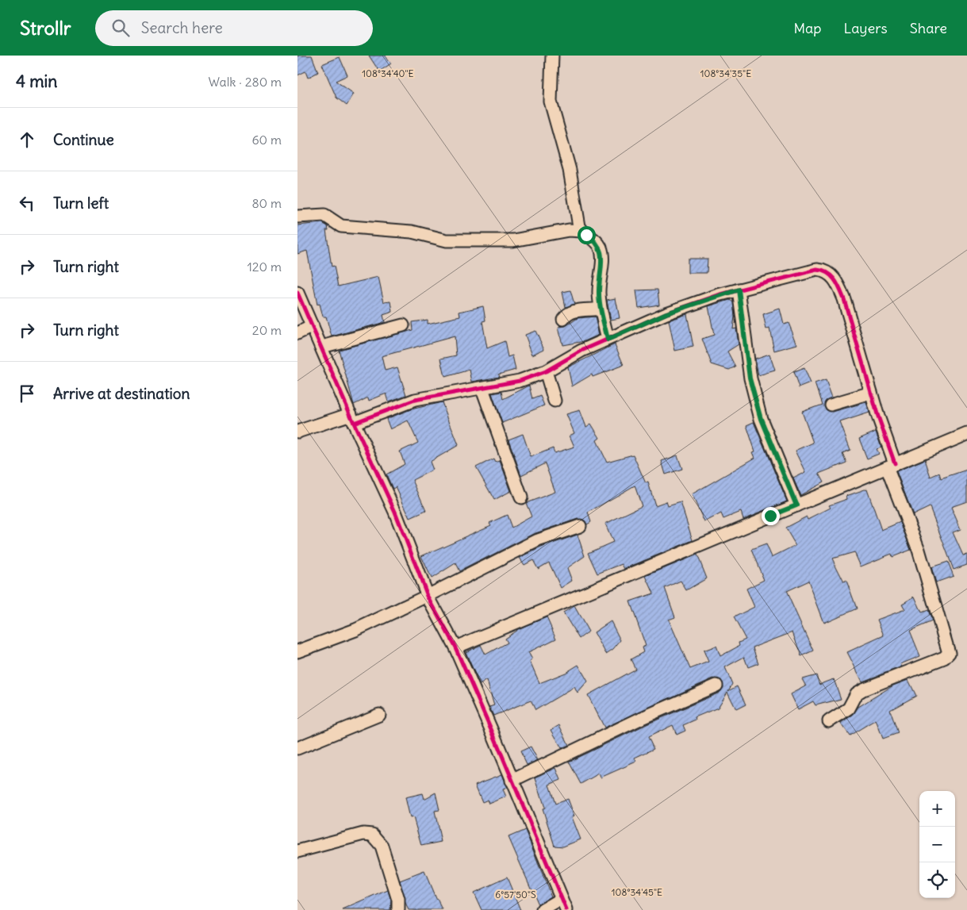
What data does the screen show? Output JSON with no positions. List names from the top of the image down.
{
  "page": {
    "header": "Strollr",
    "search": "Search here",
    "nav": ["Map", "Layers", "Share"],
    "heading": ["4 min", "Walk · 280 m"],
    "list": [
      ["Continue", "60 m"],
      ["Turn left", "80 m"],
      ["Turn right", "120 m"],
      ["Turn right", "20 m"],
      "Arrive at destination"
    ],
    "map_buttons": ["+", "−"]
  },
  "coordinates": [
    "108°34'40\"E",
    "108°34'35\"E",
    "108°34'45\"E",
    "6°57'50\"S"
  ]
}
